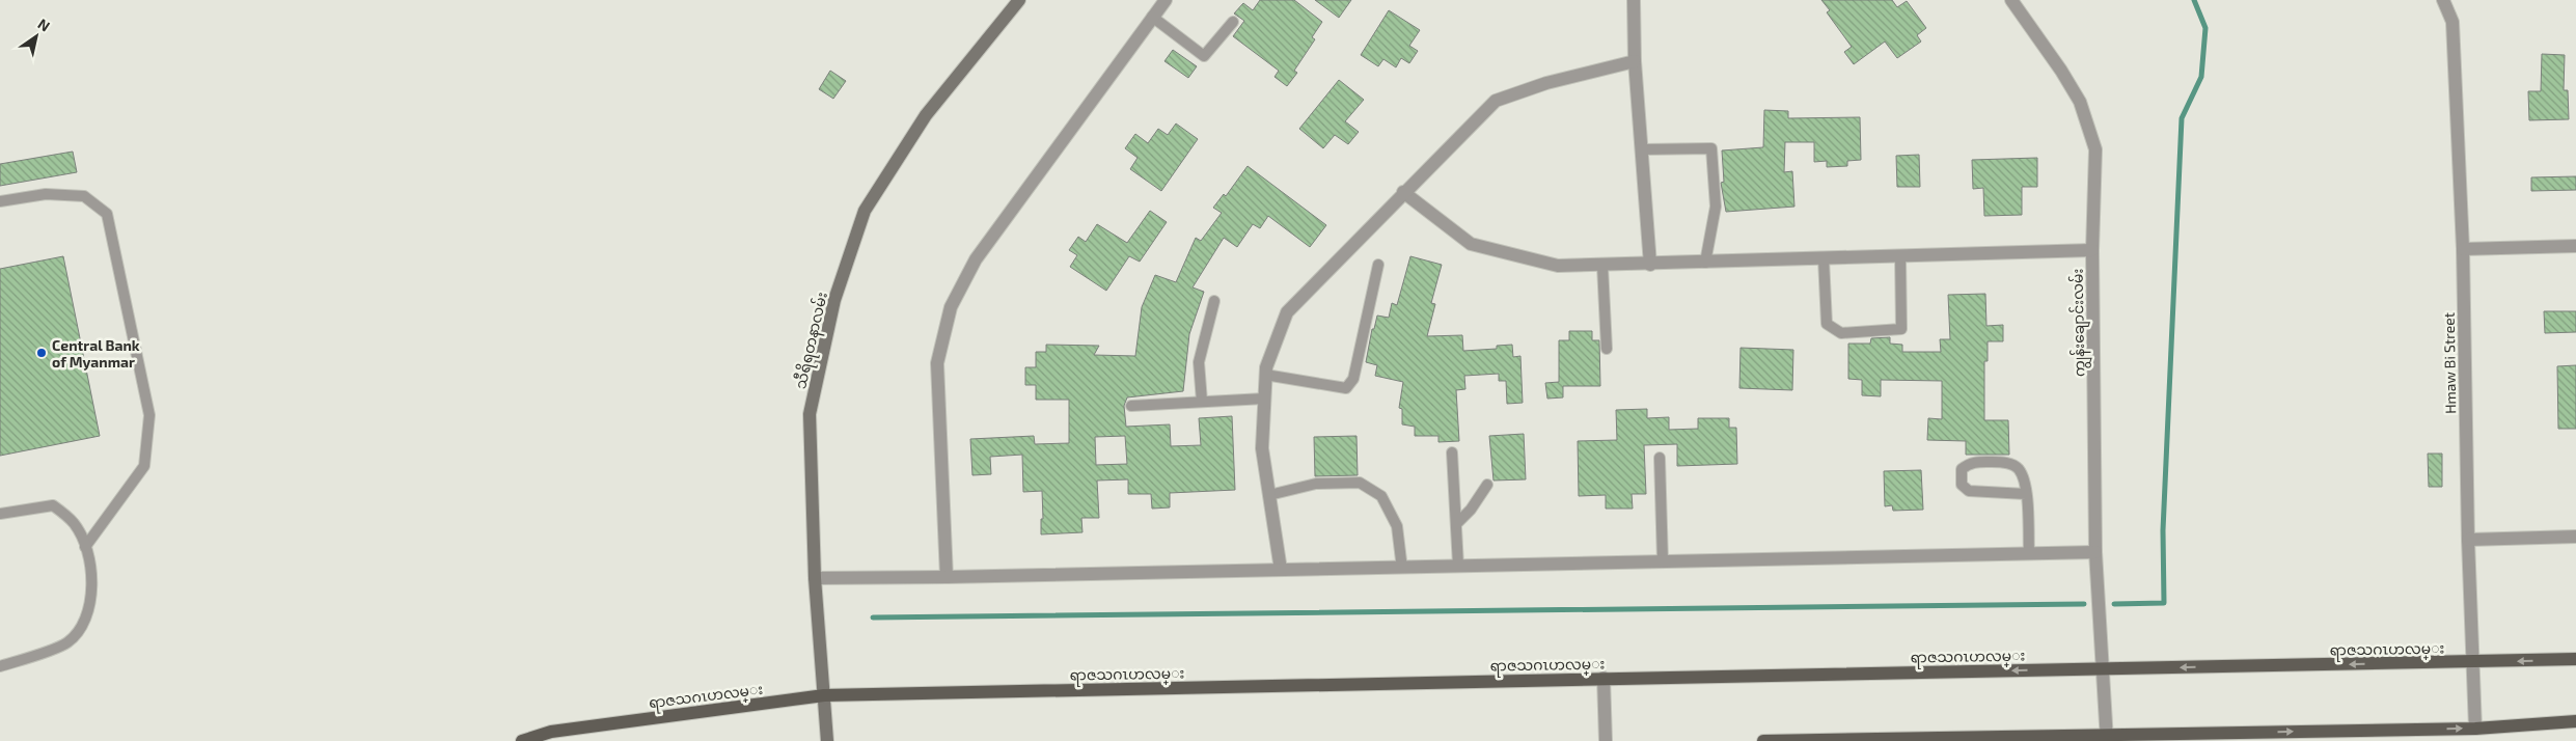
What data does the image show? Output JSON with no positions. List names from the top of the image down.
{
  "streets": {
    "main road": ["သီရိရတနာလမ်း", "ရာဇသဂၤဟလမ္း"],
    "street": ["ကျွန်းချောင်းလမ်း", "Hmaw Bi Street"]
  },
  "crossings": [
    ["ကျွန်းချောင်းလမ်း", "ရာဇသဂၤဟလမ္း"],
    ["သီရိရတနာလမ်း", "ရာဇသဂၤဟလမ္း"],
    ["Hmaw Bi Street", "ရာဇသဂၤဟလမ္း"]
  ],
  "places": ["Central Bank of Myanmar"],
  "north": "top right"
}
